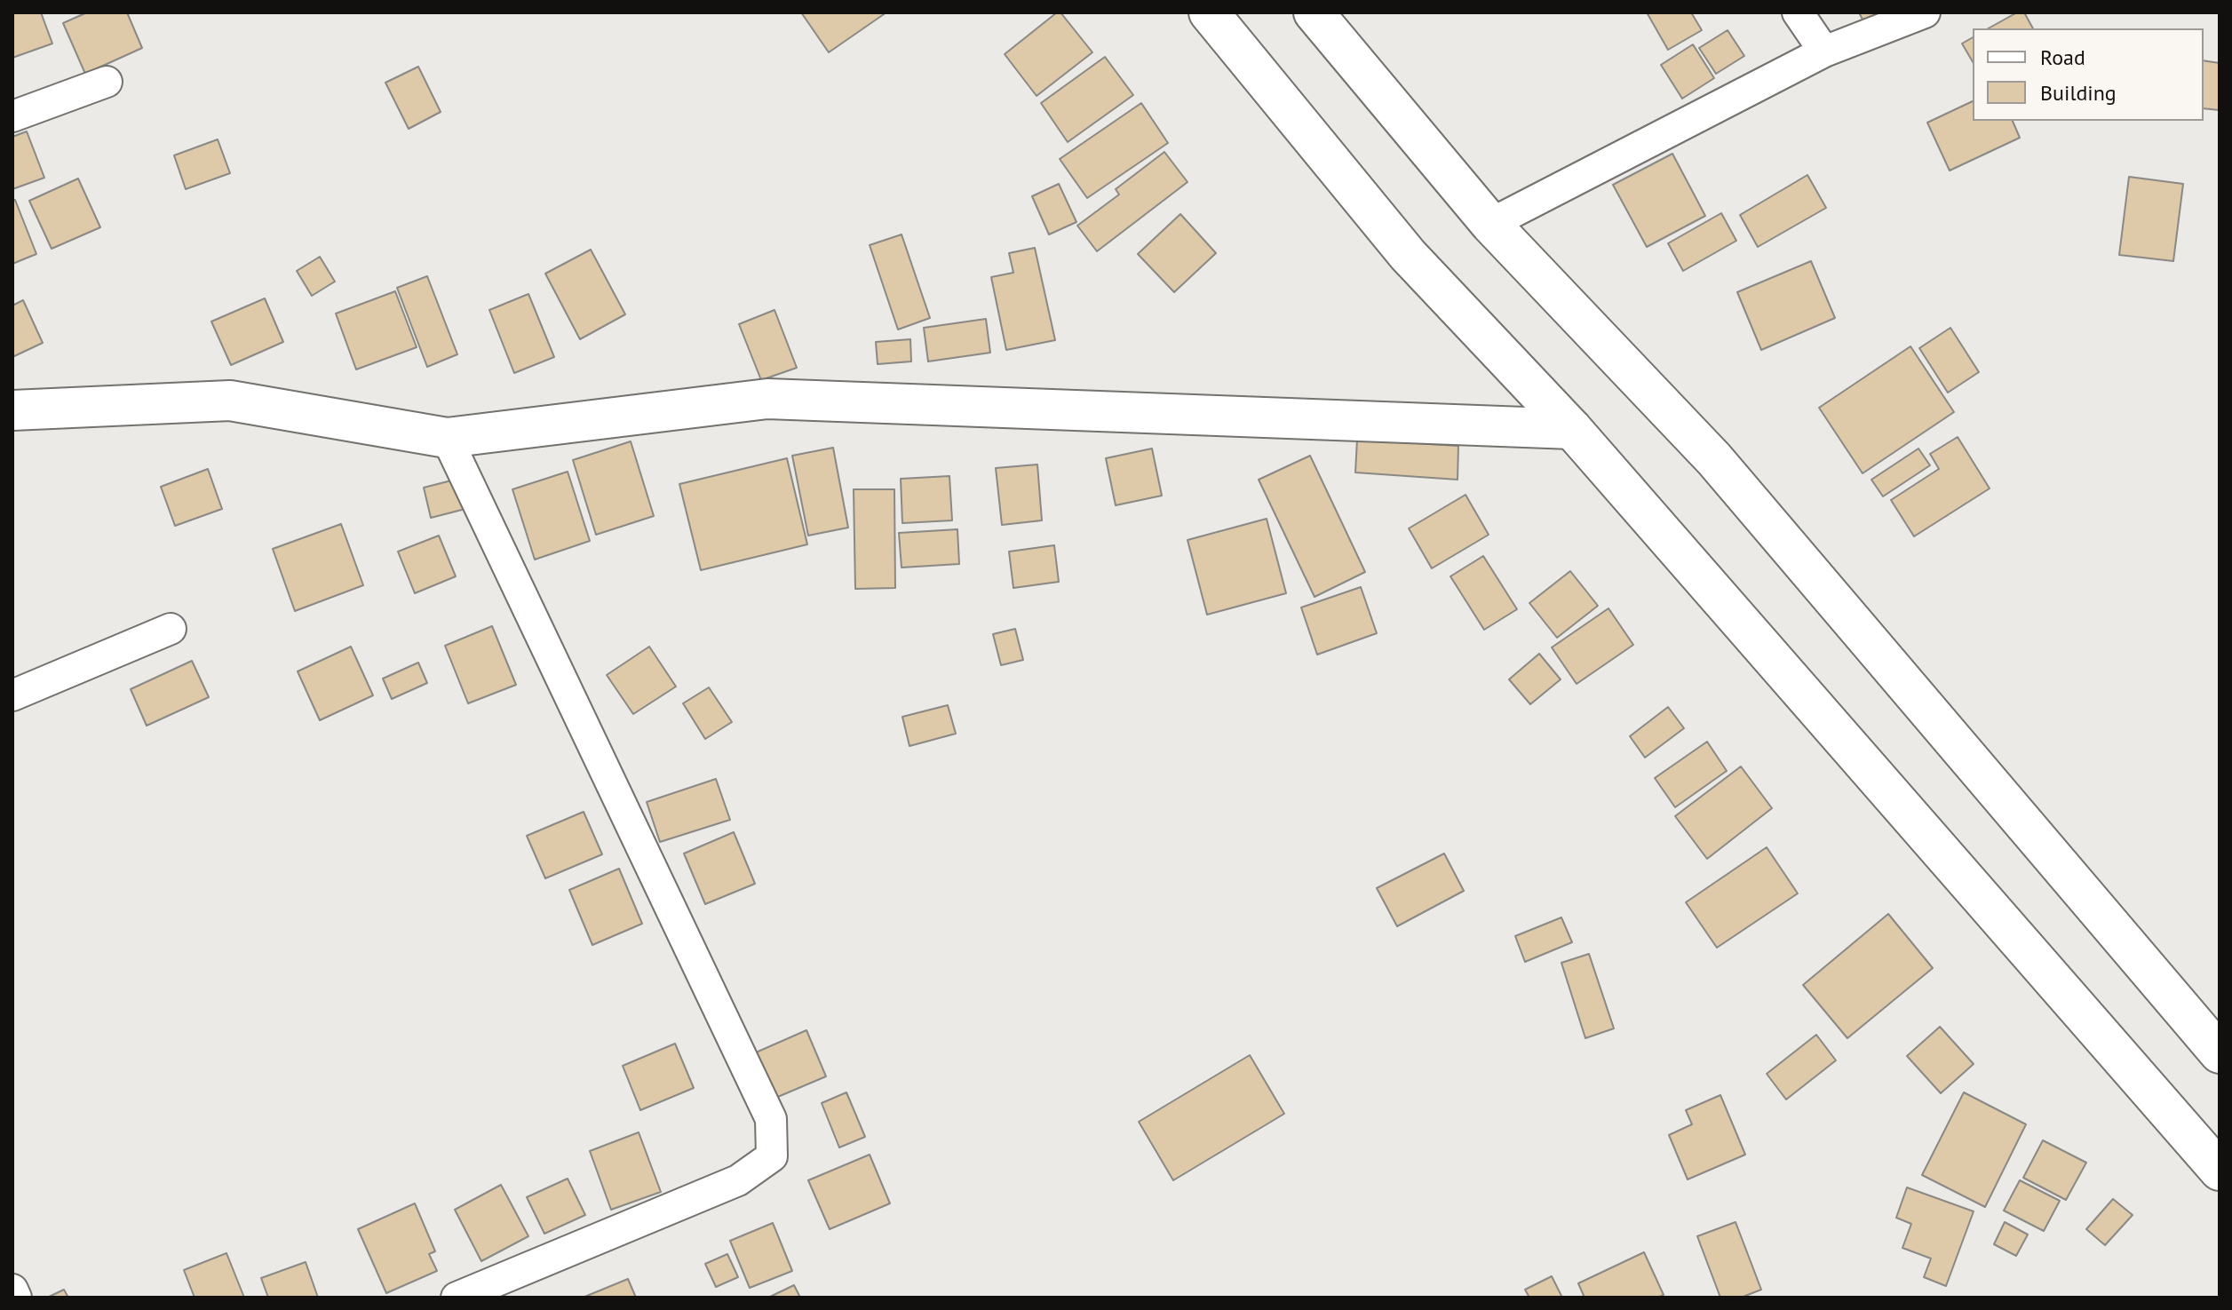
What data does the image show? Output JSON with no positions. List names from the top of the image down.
{
  "legend": ["Road", "Building"]
}
